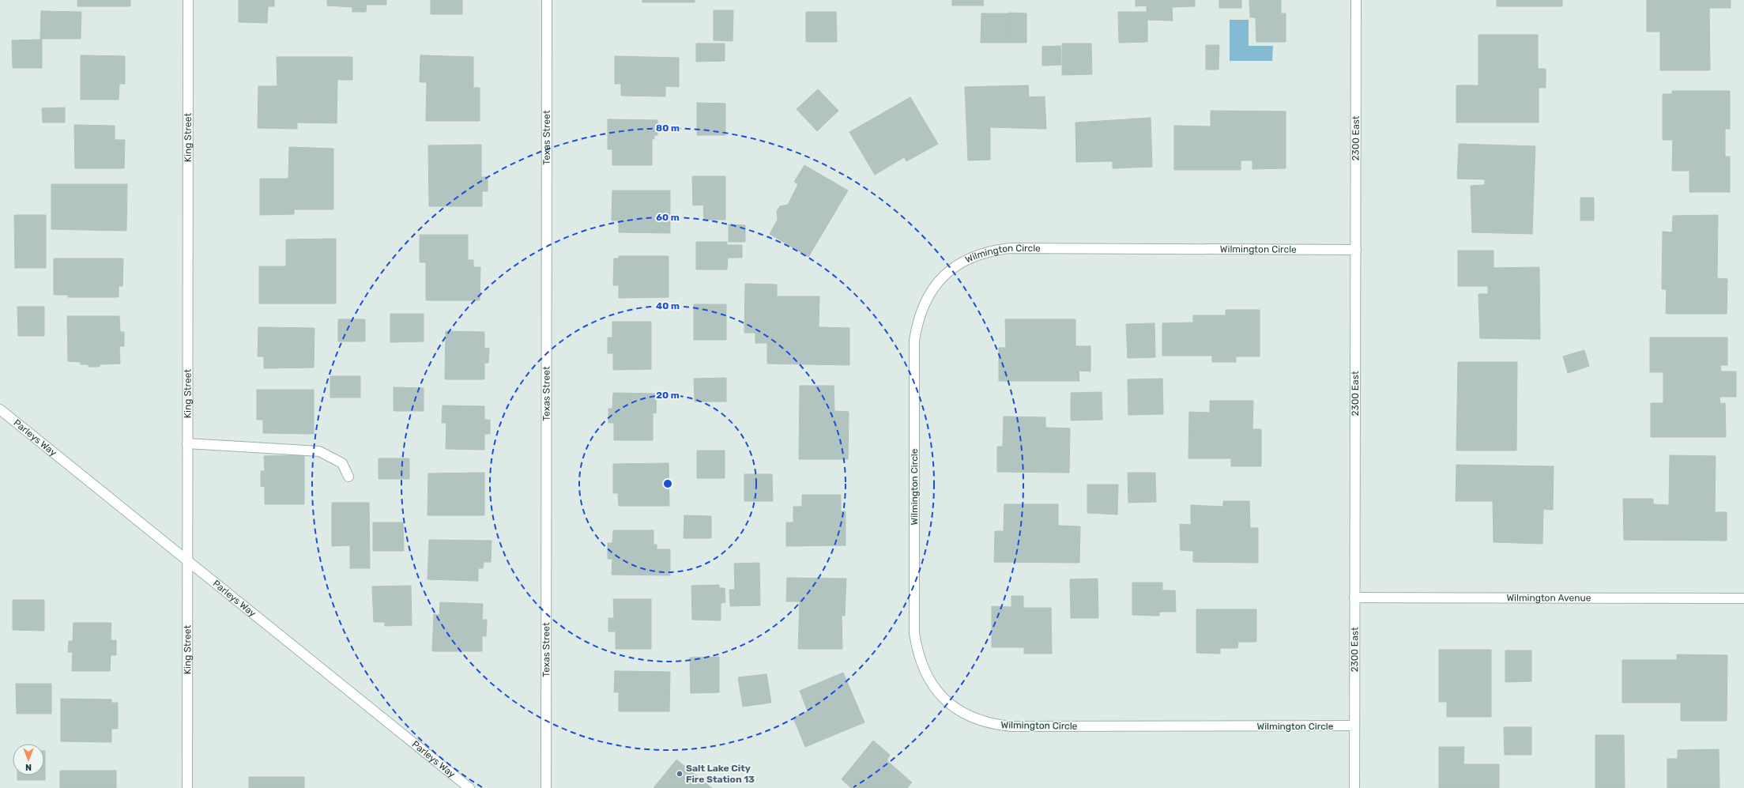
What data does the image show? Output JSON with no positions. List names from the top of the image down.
{
  "streets": {
    "street": [
      "King Street",
      "Texas Street",
      "2300 East",
      "Wilmington Circle",
      "Parleys Way",
      "Wilmington Avenue"
    ]
  },
  "crossings": [
    ["King Street", "Parleys Way"],
    ["2300 East", "Wilmington Circle"],
    ["2300 East", "Wilmington Avenue"]
  ],
  "places": ["Salt Lake City Fire Station 13"],
  "north": "bottom",
  "rings": [
    "80 m",
    "60 m",
    "40 m",
    "20 m"
  ]
}
